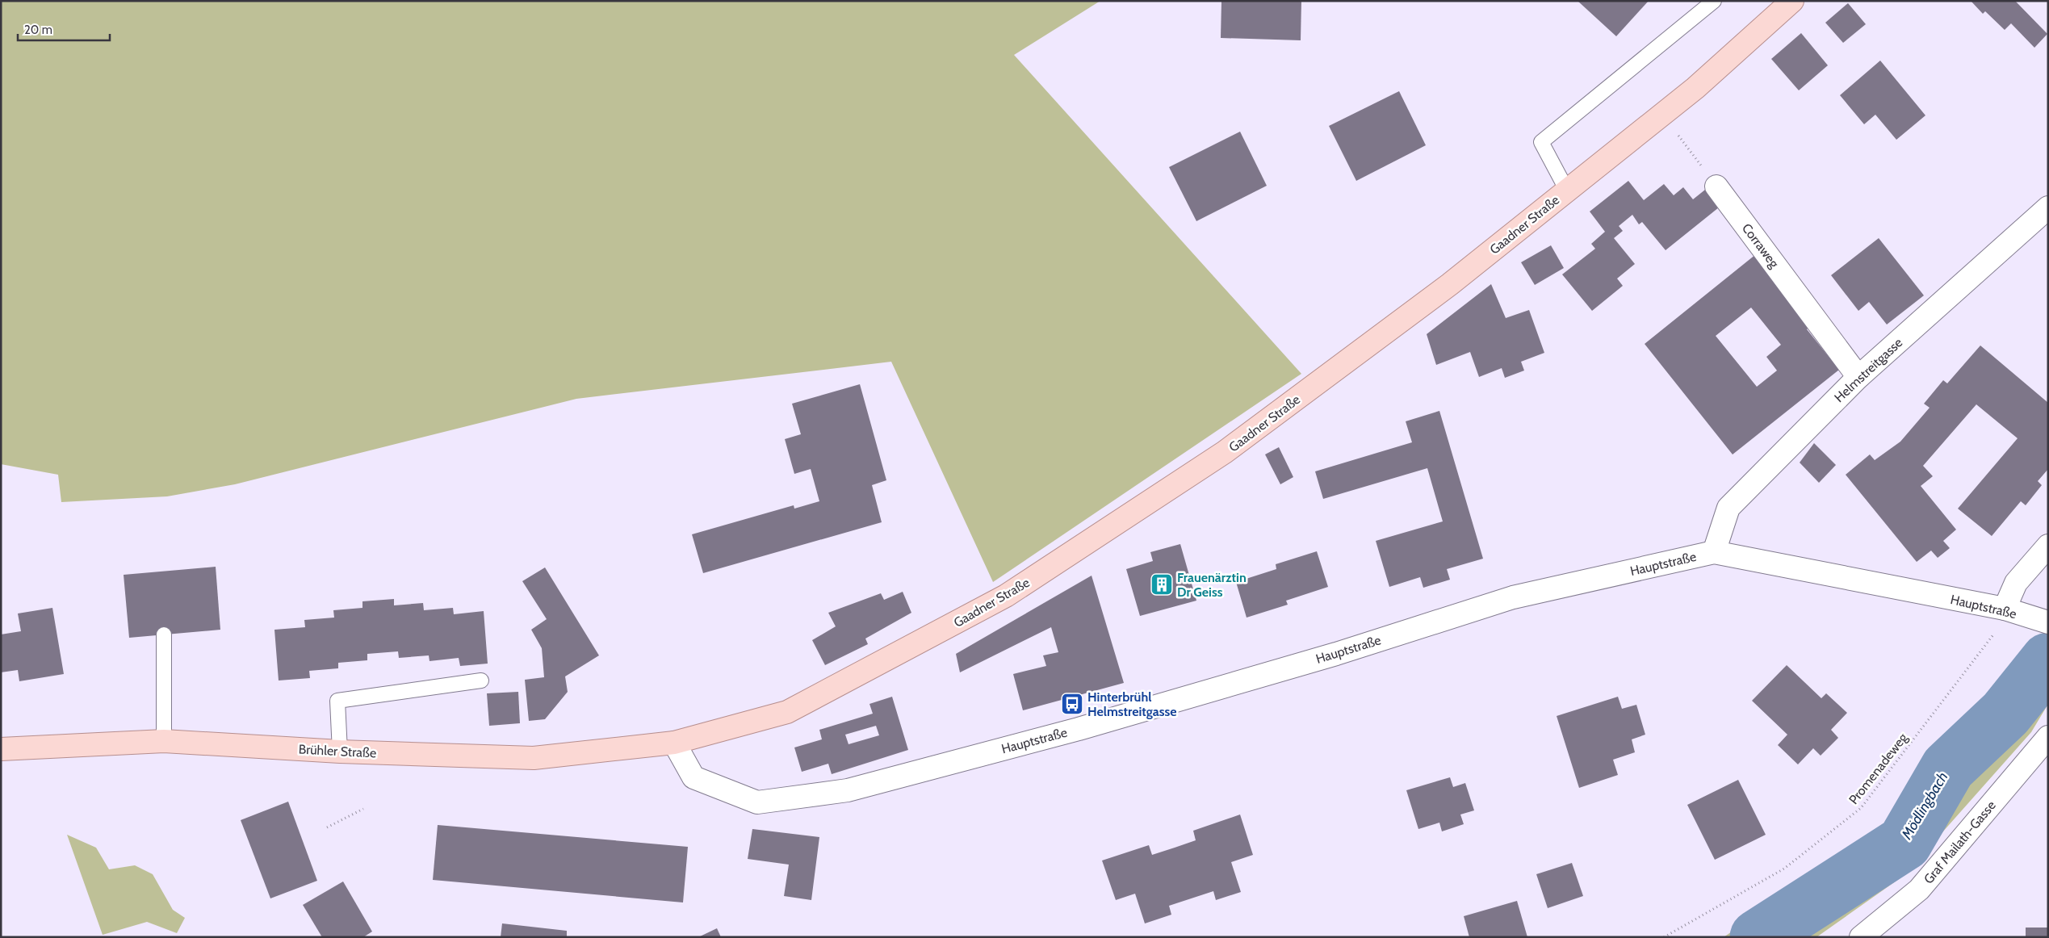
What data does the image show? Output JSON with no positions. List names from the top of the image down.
{
  "streets": {
    "main road": ["Gaadner Straße", "Brühler Straße"],
    "street": [
      "Corraweg",
      "Helmstreitgasse",
      "Hauptstraße",
      "Graf Mailath-Gasse"
    ],
    "path": ["Promenadeweg"]
  },
  "crossings": [
    ["Gaadner Straße", "Hauptstraße"],
    ["Gaadner Straße", "Brühler Straße"],
    ["Corraweg", "Helmstreitgasse"],
    ["Helmstreitgasse", "Hauptstraße"],
    ["Hauptstraße", "Brühler Straße"],
    ["Hauptstraße", "Promenadeweg"]
  ],
  "water": ["Mödlingbach"],
  "places": {
    "building": ["Frauenärztin Dr Geiss"],
    "bus stop": ["Hinterbrühl Helmstreitgasse"]
  },
  "scale_bar": "20 m"
}
